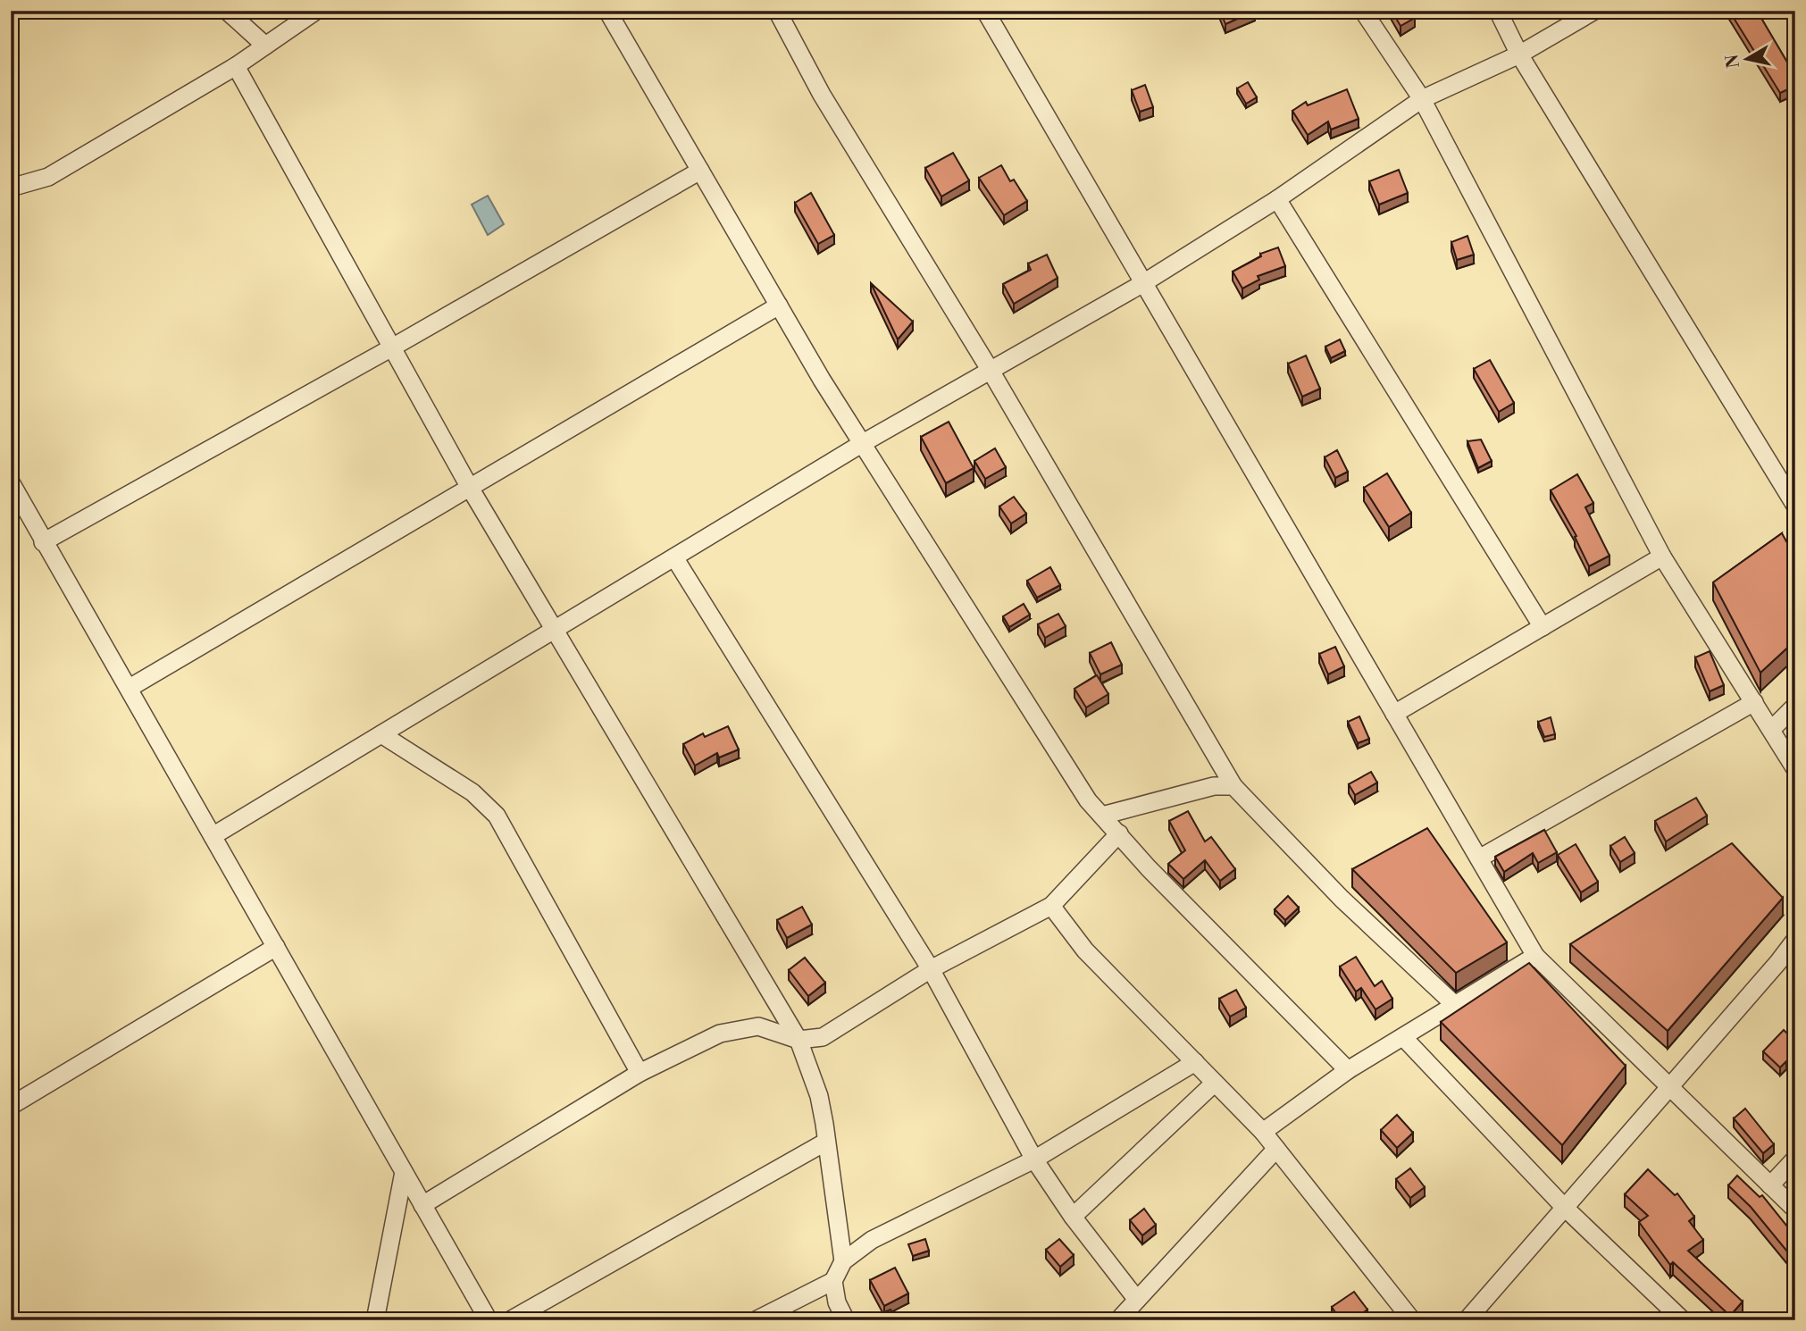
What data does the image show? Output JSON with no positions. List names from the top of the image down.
{
  "north": "left"
}
